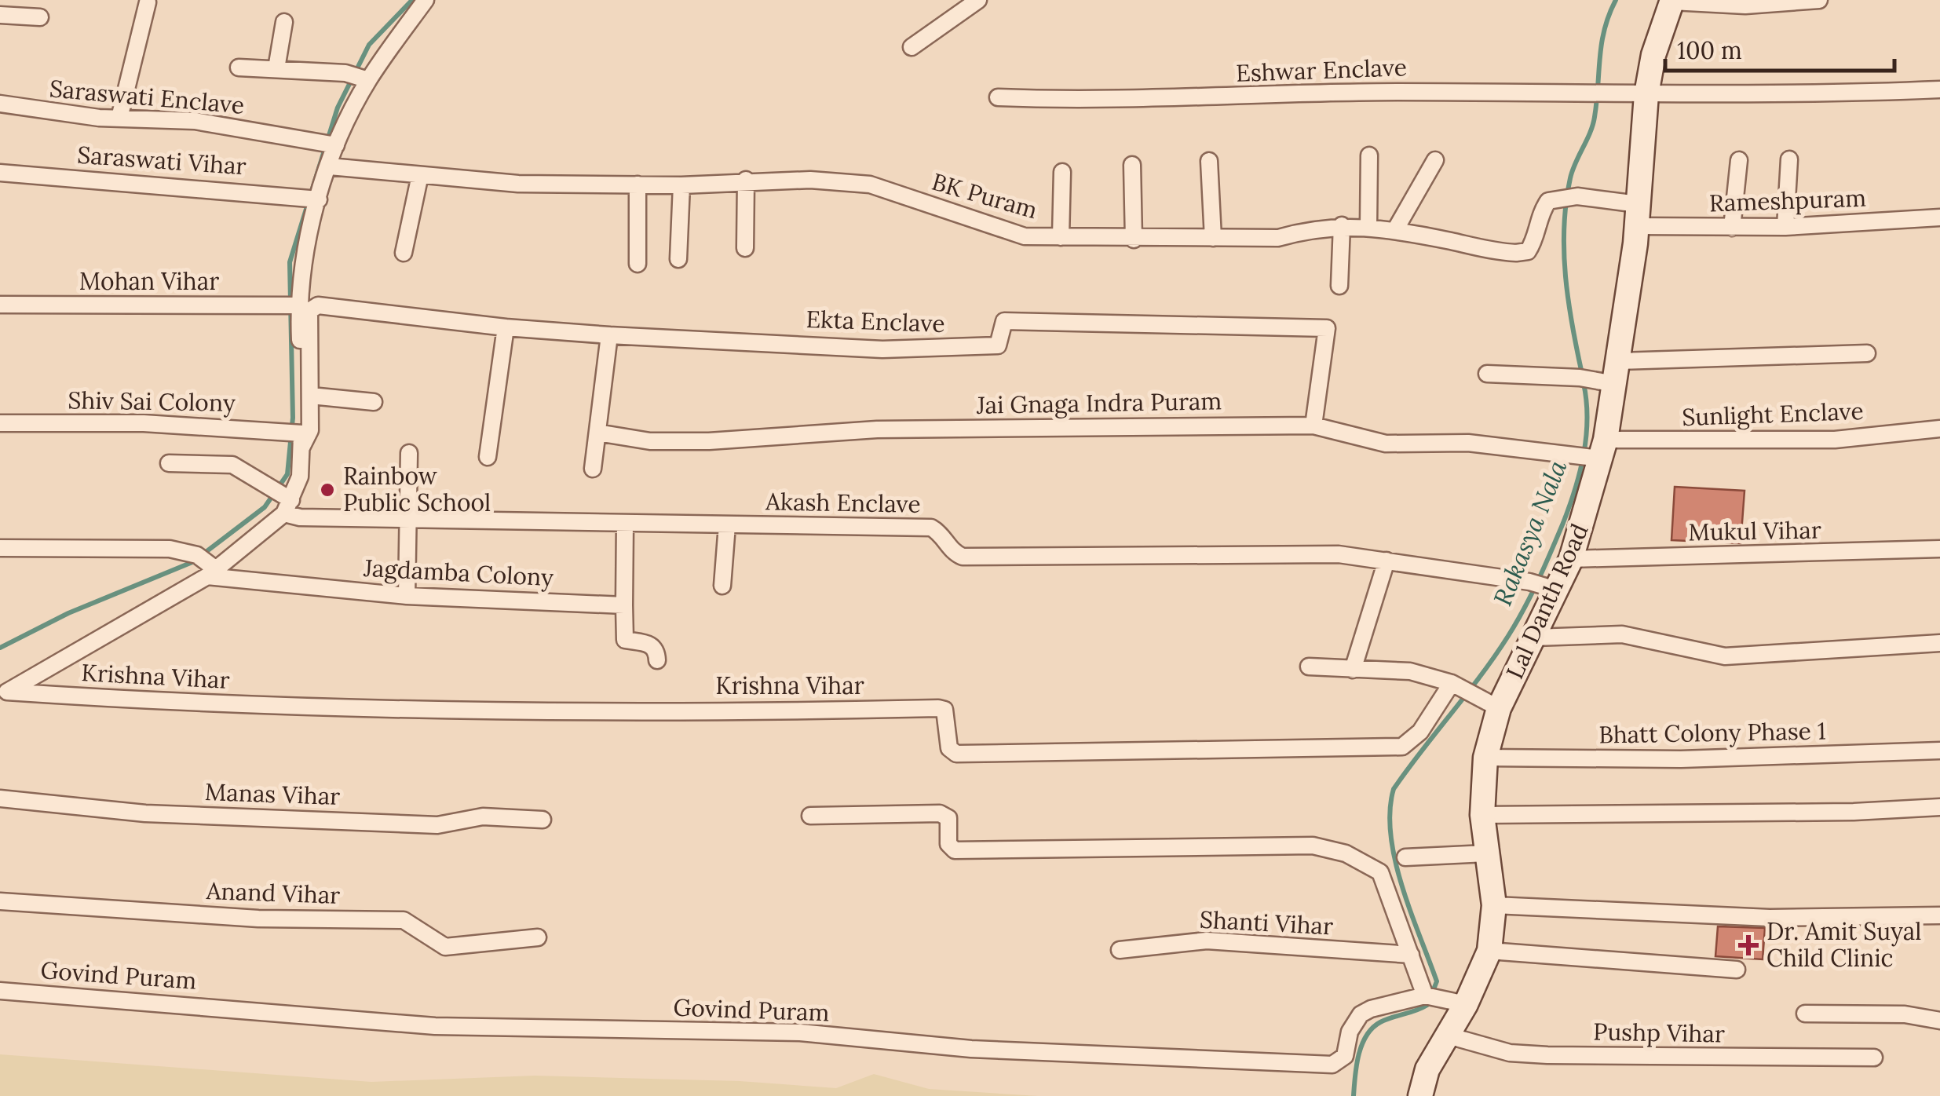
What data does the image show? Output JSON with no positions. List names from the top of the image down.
{
  "streets": {
    "street": [
      "Eshwar Enclave",
      "Saraswati Enclave",
      "Saraswati Vihar",
      "BK Puram",
      "Rameshpuram",
      "Mohan Vihar",
      "Ekta Enclave",
      "Shiv Sai Colony",
      "Jai Gnaga Indra Puram",
      "Sunlight Enclave",
      "Akash Enclave",
      "Mukul Vihar",
      "Jagdamba Colony",
      "Lal Danth Road",
      "Krishna Vihar",
      "Bhatt Colony Phase 1",
      "Manas Vihar",
      "Anand Vihar",
      "Shanti Vihar",
      "Govind Puram",
      "Pushp Vihar"
    ]
  },
  "crossings": [
    ["Eshwar Enclave", "Lal Danth Road"],
    ["BK Puram", "Rameshpuram"],
    ["BK Puram", "Lal Danth Road"],
    ["Rameshpuram", "Lal Danth Road"],
    ["Mohan Vihar", "Ekta Enclave"],
    ["Ekta Enclave", "Jai Gnaga Indra Puram"],
    ["Jai Gnaga Indra Puram", "Sunlight Enclave"],
    ["Jai Gnaga Indra Puram", "Lal Danth Road"],
    ["Sunlight Enclave", "Lal Danth Road"],
    ["Akash Enclave", "Lal Danth Road"],
    ["Mukul Vihar", "Lal Danth Road"],
    ["Lal Danth Road", "Bhatt Colony Phase 1"],
    ["Lal Danth Road", "Govind Puram"],
    ["Lal Danth Road", "Pushp Vihar"]
  ],
  "water": ["Rakasya Nala"],
  "places": {
    "other": ["Rainbow Public School"],
    "health": ["Dr. Amit Suyal Child Clinic"]
  },
  "scale_bar": "100 m"
}
